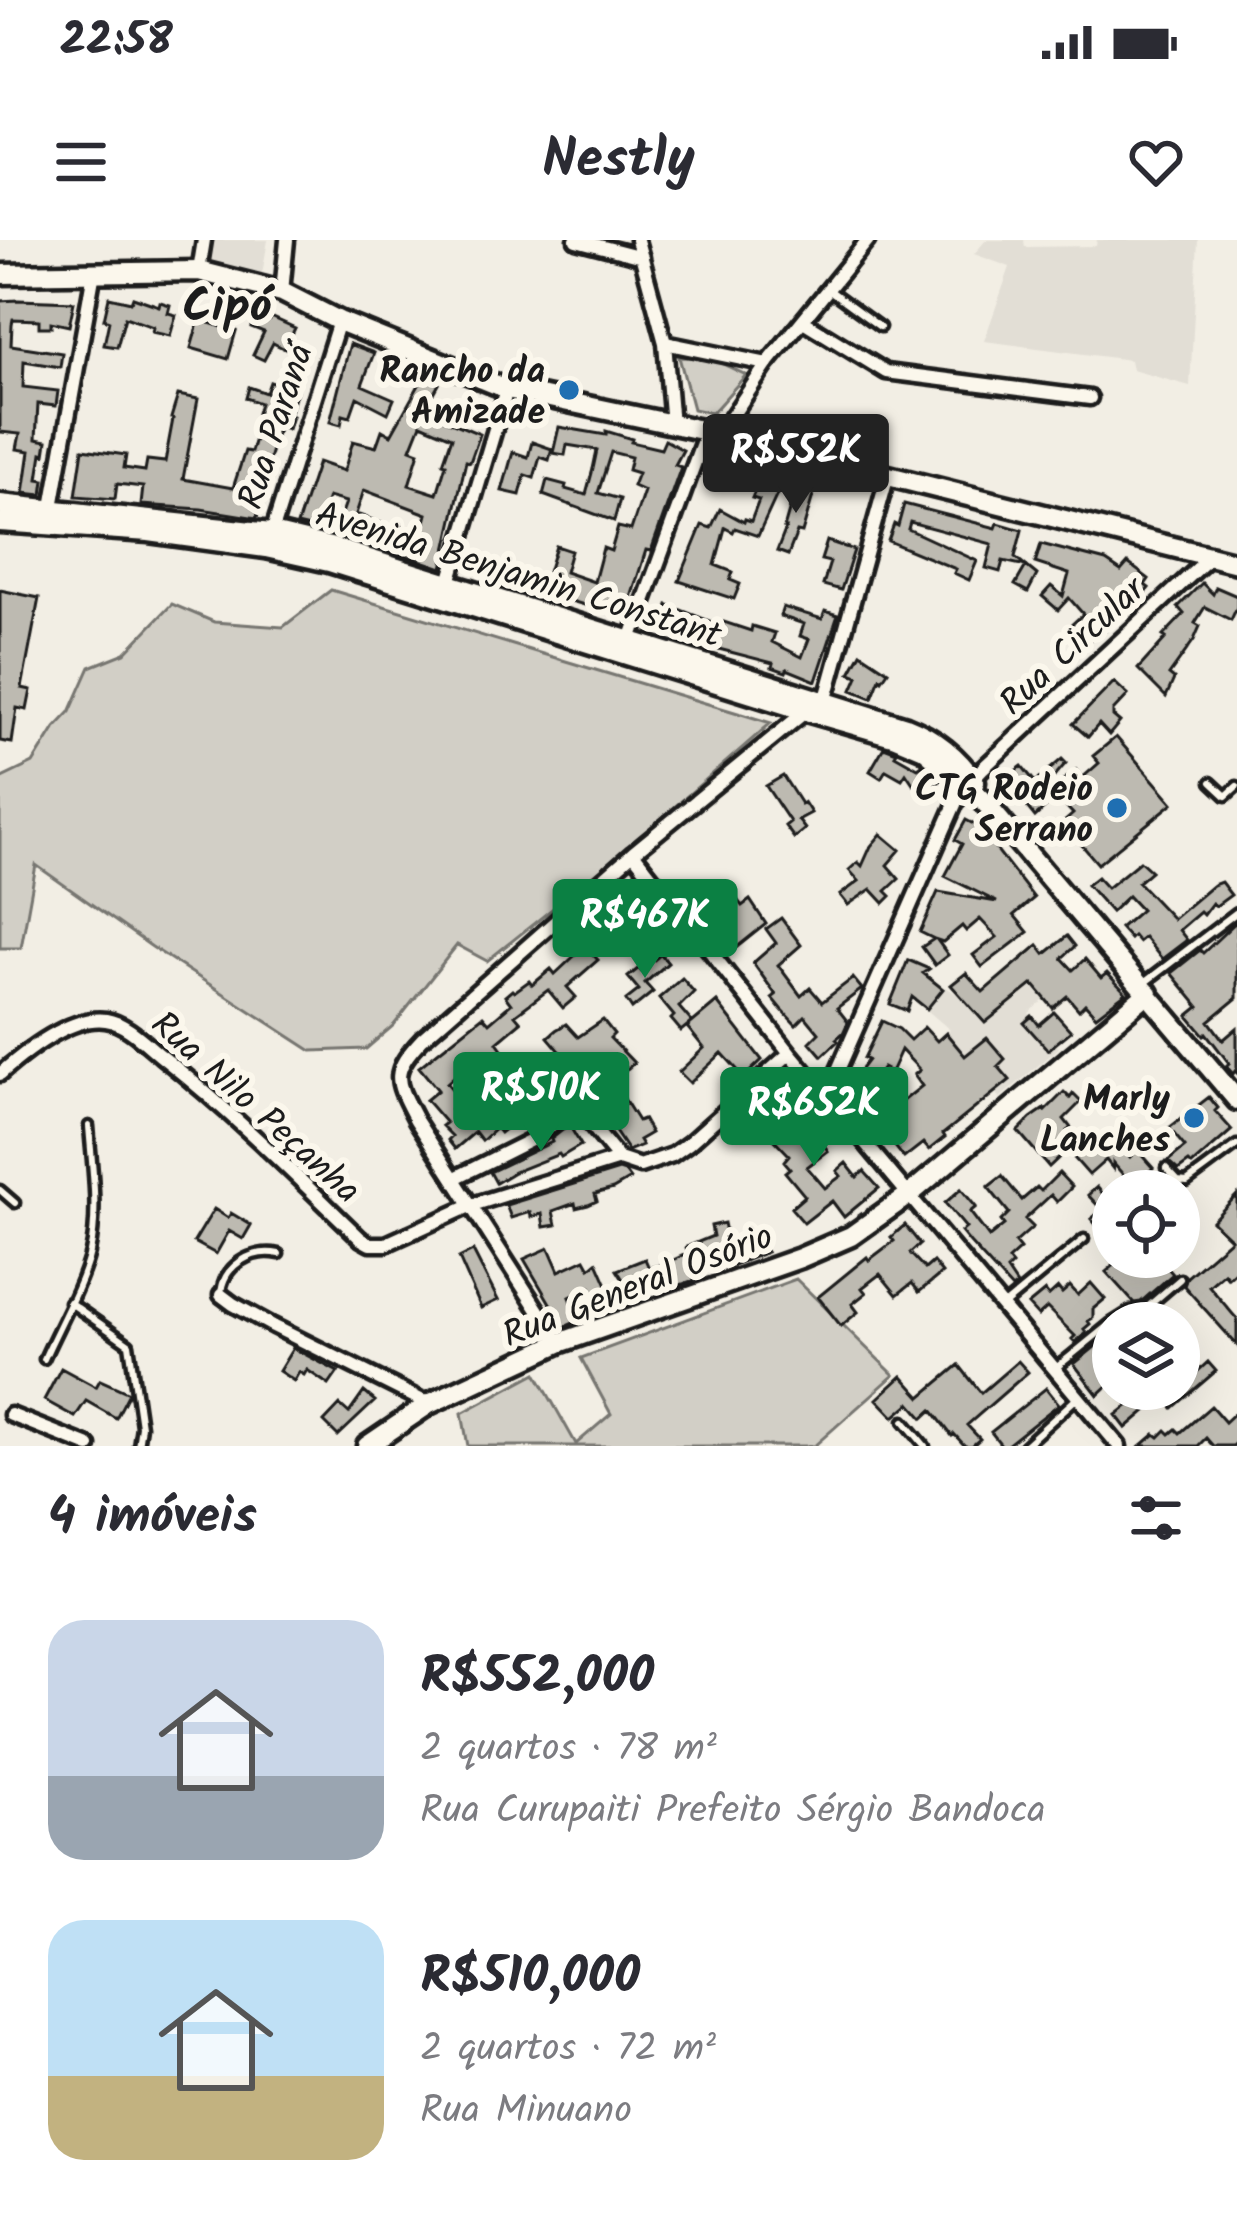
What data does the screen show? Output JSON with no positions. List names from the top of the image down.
{
  "streets": {
    "street": [
      "Rua Paraná",
      "Avenida Benjamin Constant",
      "Rua Circular",
      "Rua Nilo Peçanha",
      "Rua General Osório"
    ]
  },
  "crossings": [
    ["Rua Paraná", "Avenida Benjamin Constant"],
    ["Avenida Benjamin Constant", "Rua Circular"],
    ["Avenida Benjamin Constant", "Rua General Osório"]
  ],
  "districts": ["Cipó"],
  "places": ["Rancho da Amizade", "CTG Rodeio Serrano", "Marly Lanches"],
  "page": {
    "status": "22:58",
    "header": "Nestly",
    "price": [
      "R$552K",
      "R$467K",
      "R$510K",
      "R$652K"
    ],
    "heading": "4 imóveis",
    "list": [
      {
        "name": "R$552,000",
        "note": "2 quartos · 78 m² · Rua Curupaiti Prefeito Sérgio Bandoca"
      },
      {
        "name": "R$510,000",
        "note": "2 quartos · 72 m² · Rua Minuano"
      }
    ]
  }
}
